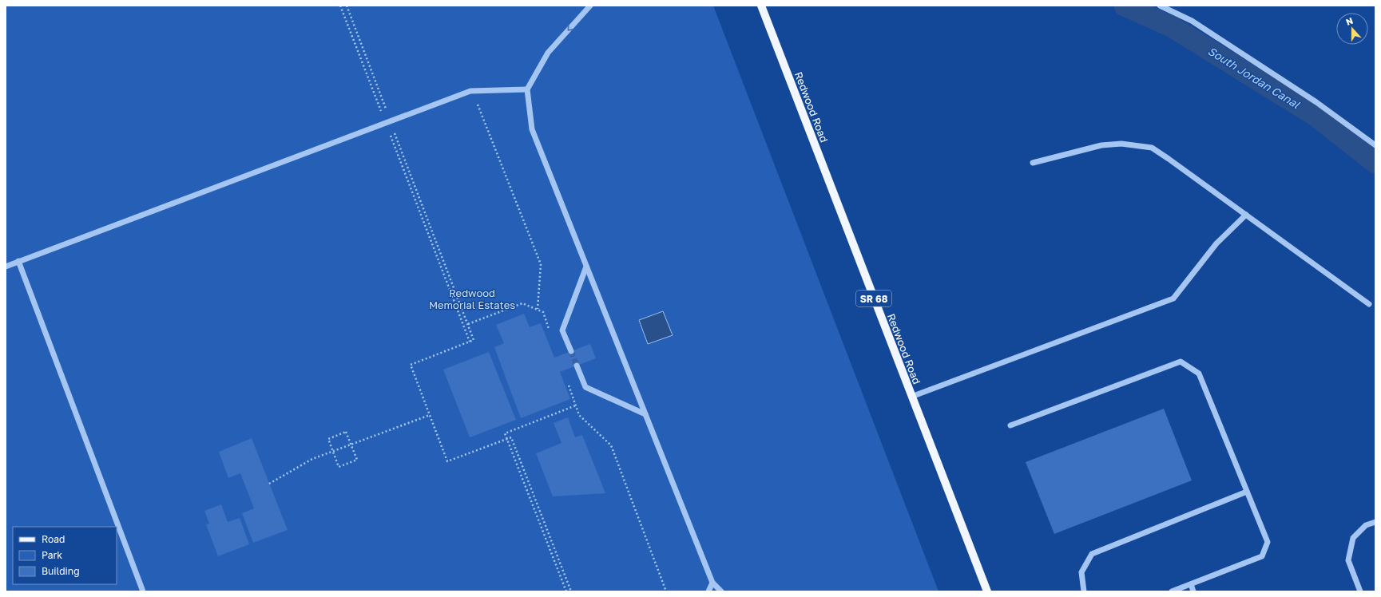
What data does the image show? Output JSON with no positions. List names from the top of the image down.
{
  "streets": {
    "main road": ["Redwood Road", "SR 68"]
  },
  "water": ["South Jordan Canal"],
  "parks": ["Redwood Memorial Estates"],
  "legend": ["Road", "Park", "Building"],
  "north": "top"
}
